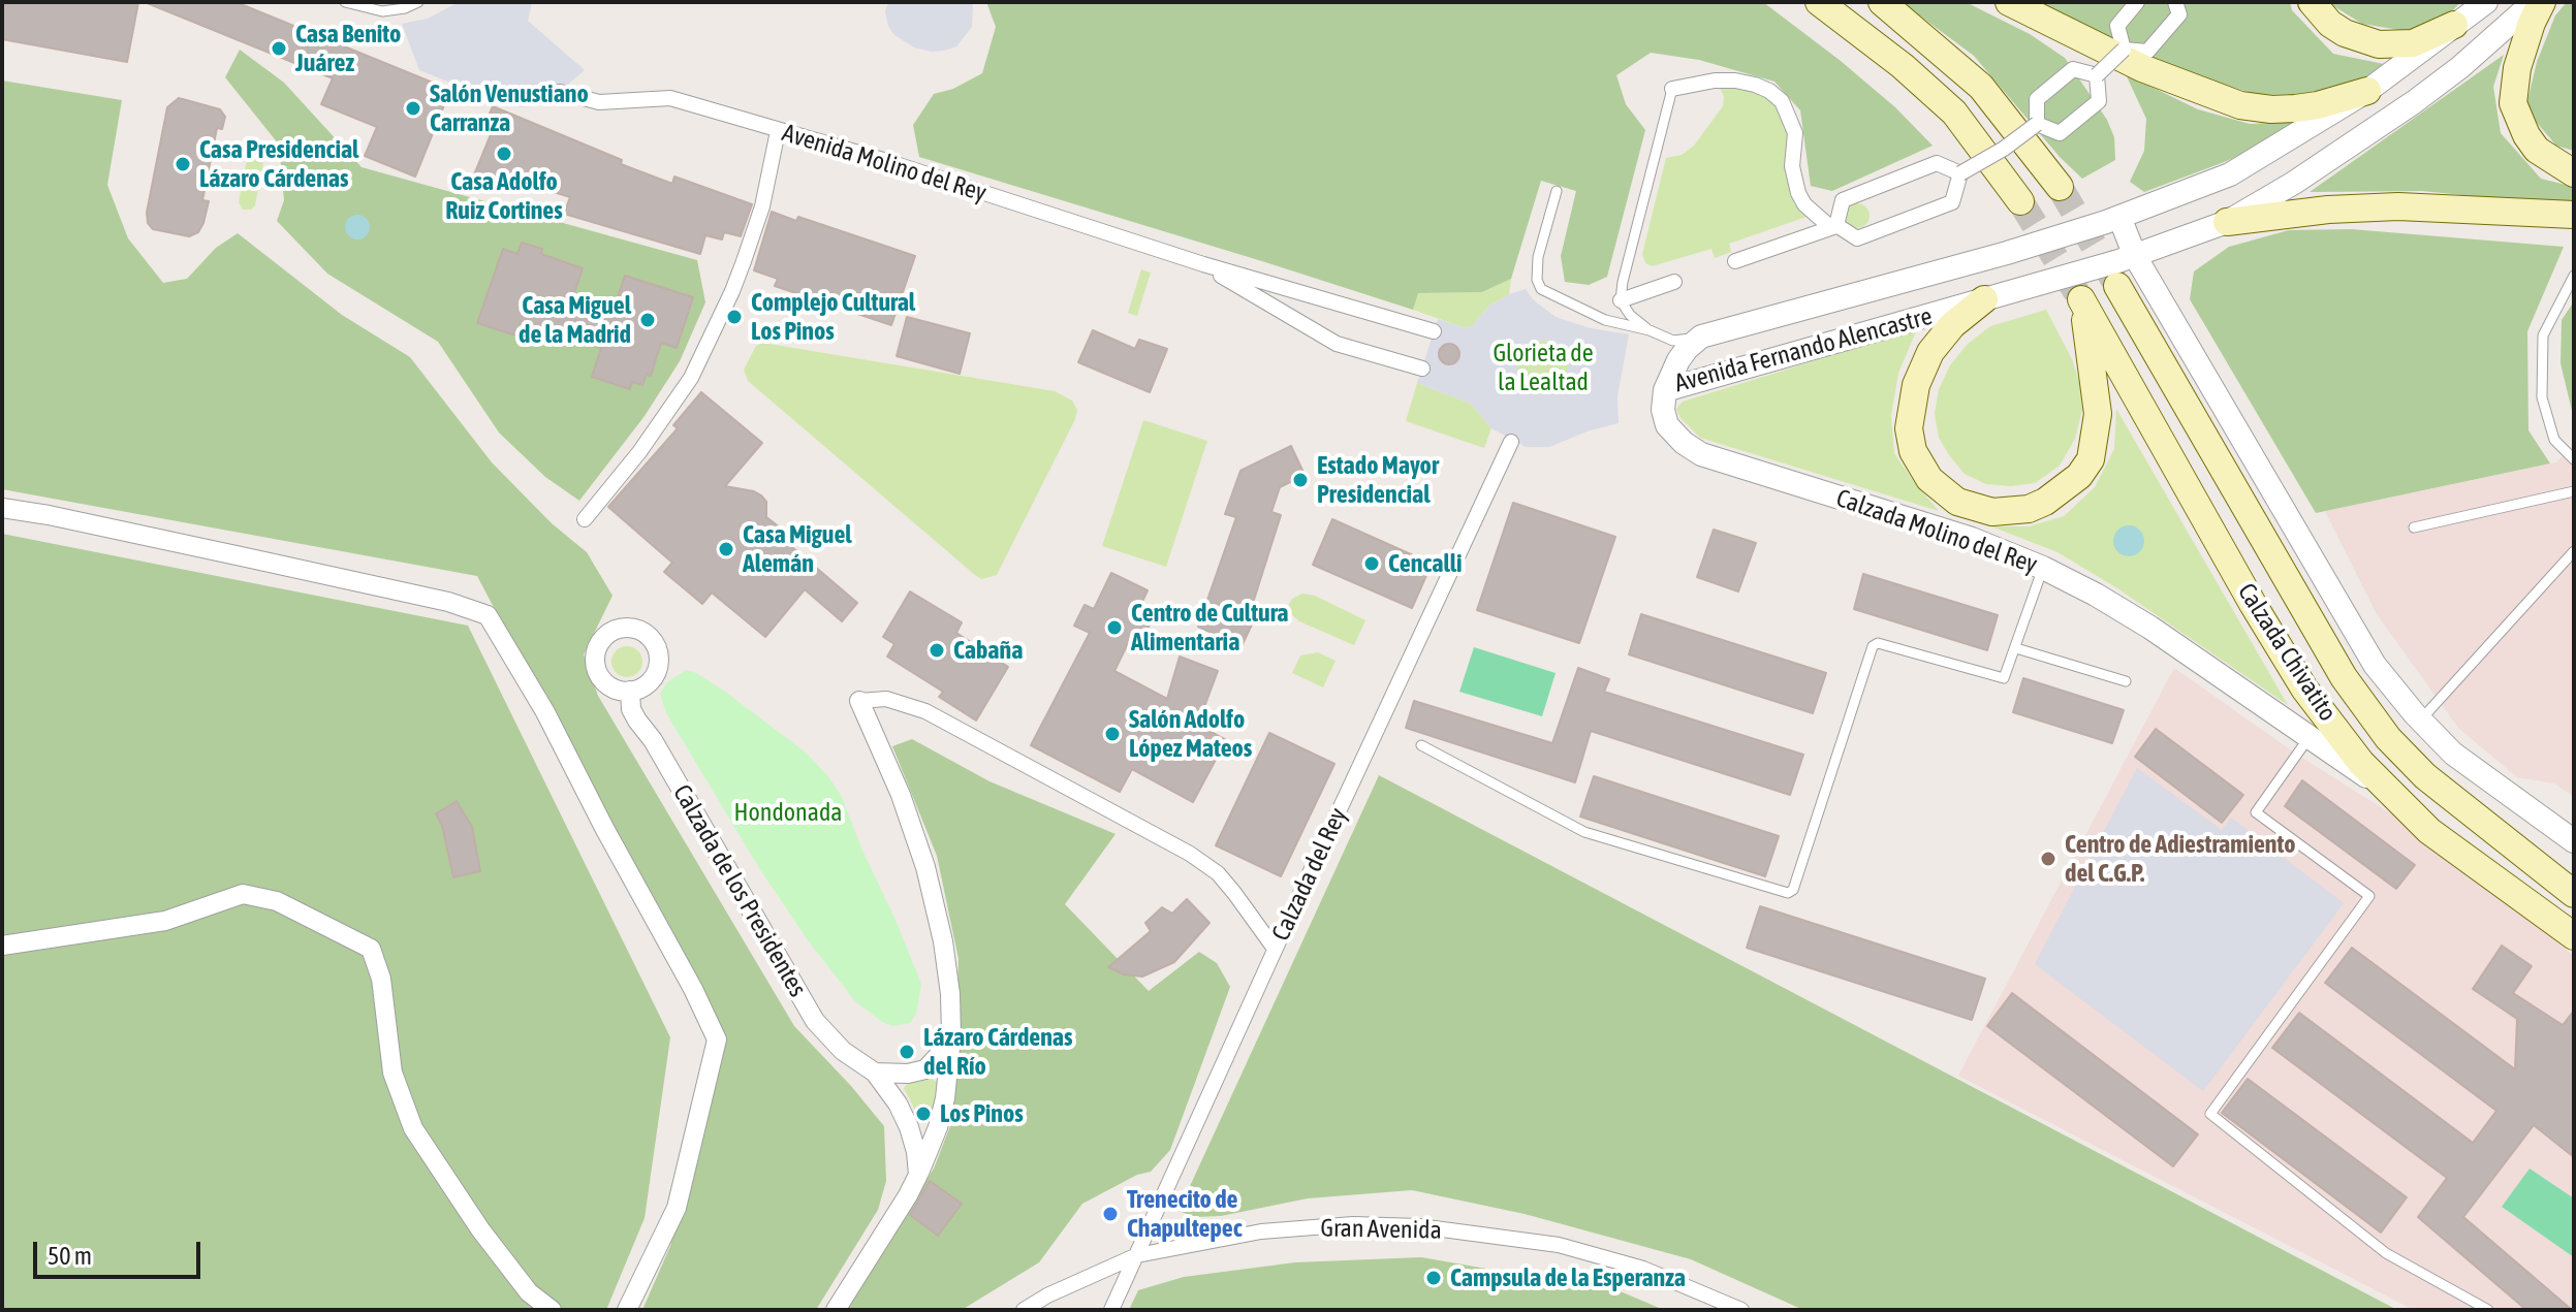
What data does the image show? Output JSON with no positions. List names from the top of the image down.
{
  "streets": {
    "main road": ["Calzada Chivatito"],
    "street": [
      "Avenida Molino del Rey",
      "Avenida Fernando Alencastre",
      "Calzada Molino del Rey",
      "Calzada del Rey",
      "Calzada de los Presidentes",
      "Gran Avenida"
    ]
  },
  "crossings": [
    ["Avenida Fernando Alencastre", "Calzada Molino del Rey"],
    ["Avenida Fernando Alencastre", "Calzada Chivatito"],
    ["Calzada Molino del Rey", "Calzada Chivatito"],
    ["Calzada del Rey", "Gran Avenida"]
  ],
  "parks": ["Glorieta de la Lealtad", "Hondonada"],
  "places": [
    "Casa Benito Juárez",
    "Salón Venustiano Carranza",
    "Casa Adolfo Ruiz Cortines",
    "Casa Presidencial Lázaro Cárdenas",
    "Complejo Cultural Los Pinos",
    "Casa Miguel de la Madrid",
    "Estado Mayor Presidencial",
    "Casa Miguel Alemán",
    "Cencalli",
    "Centro de Cultura Alimentaria",
    "Cabaña",
    "Salón Adolfo López Mateos",
    "Centro de Adiestramiento del C.G.P.",
    "Lázaro Cárdenas del Río",
    "Los Pinos",
    "Trenecito de Chapultepec",
    "Campsula de la Esperanza"
  ],
  "scale_bar": "50 m"
}
